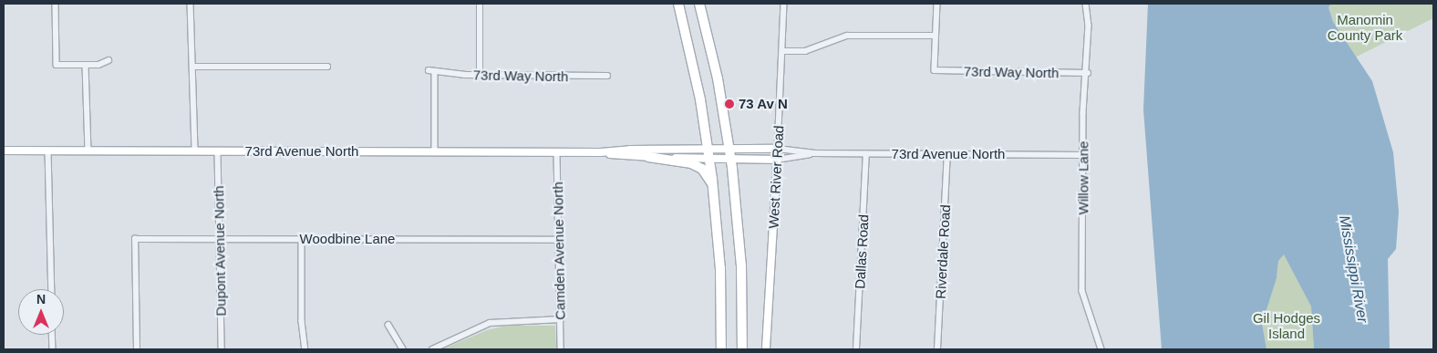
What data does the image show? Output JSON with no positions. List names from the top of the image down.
{
  "streets": {
    "street": [
      "73rd Way North",
      "73rd Avenue North",
      "West River Road",
      "Willow Lane",
      "Woodbine Lane",
      "Dupont Avenue North",
      "Camden Avenue North",
      "Dallas Road",
      "Riverdale Road"
    ]
  },
  "crossings": [
    ["73rd Way North", "Willow Lane"],
    ["73rd Avenue North", "West River Road"],
    ["73rd Avenue North", "Willow Lane"],
    ["73rd Avenue North", "Dupont Avenue North"],
    ["73rd Avenue North", "Camden Avenue North"],
    ["73rd Avenue North", "Dallas Road"],
    ["73rd Avenue North", "Riverdale Road"],
    ["Woodbine Lane", "Dupont Avenue North"],
    ["Woodbine Lane", "Camden Avenue North"]
  ],
  "water": ["Mississippi River"],
  "parks": ["Manomin County Park", "Gil Hodges Island"],
  "places": ["73 Av N"],
  "north": "top"
}
